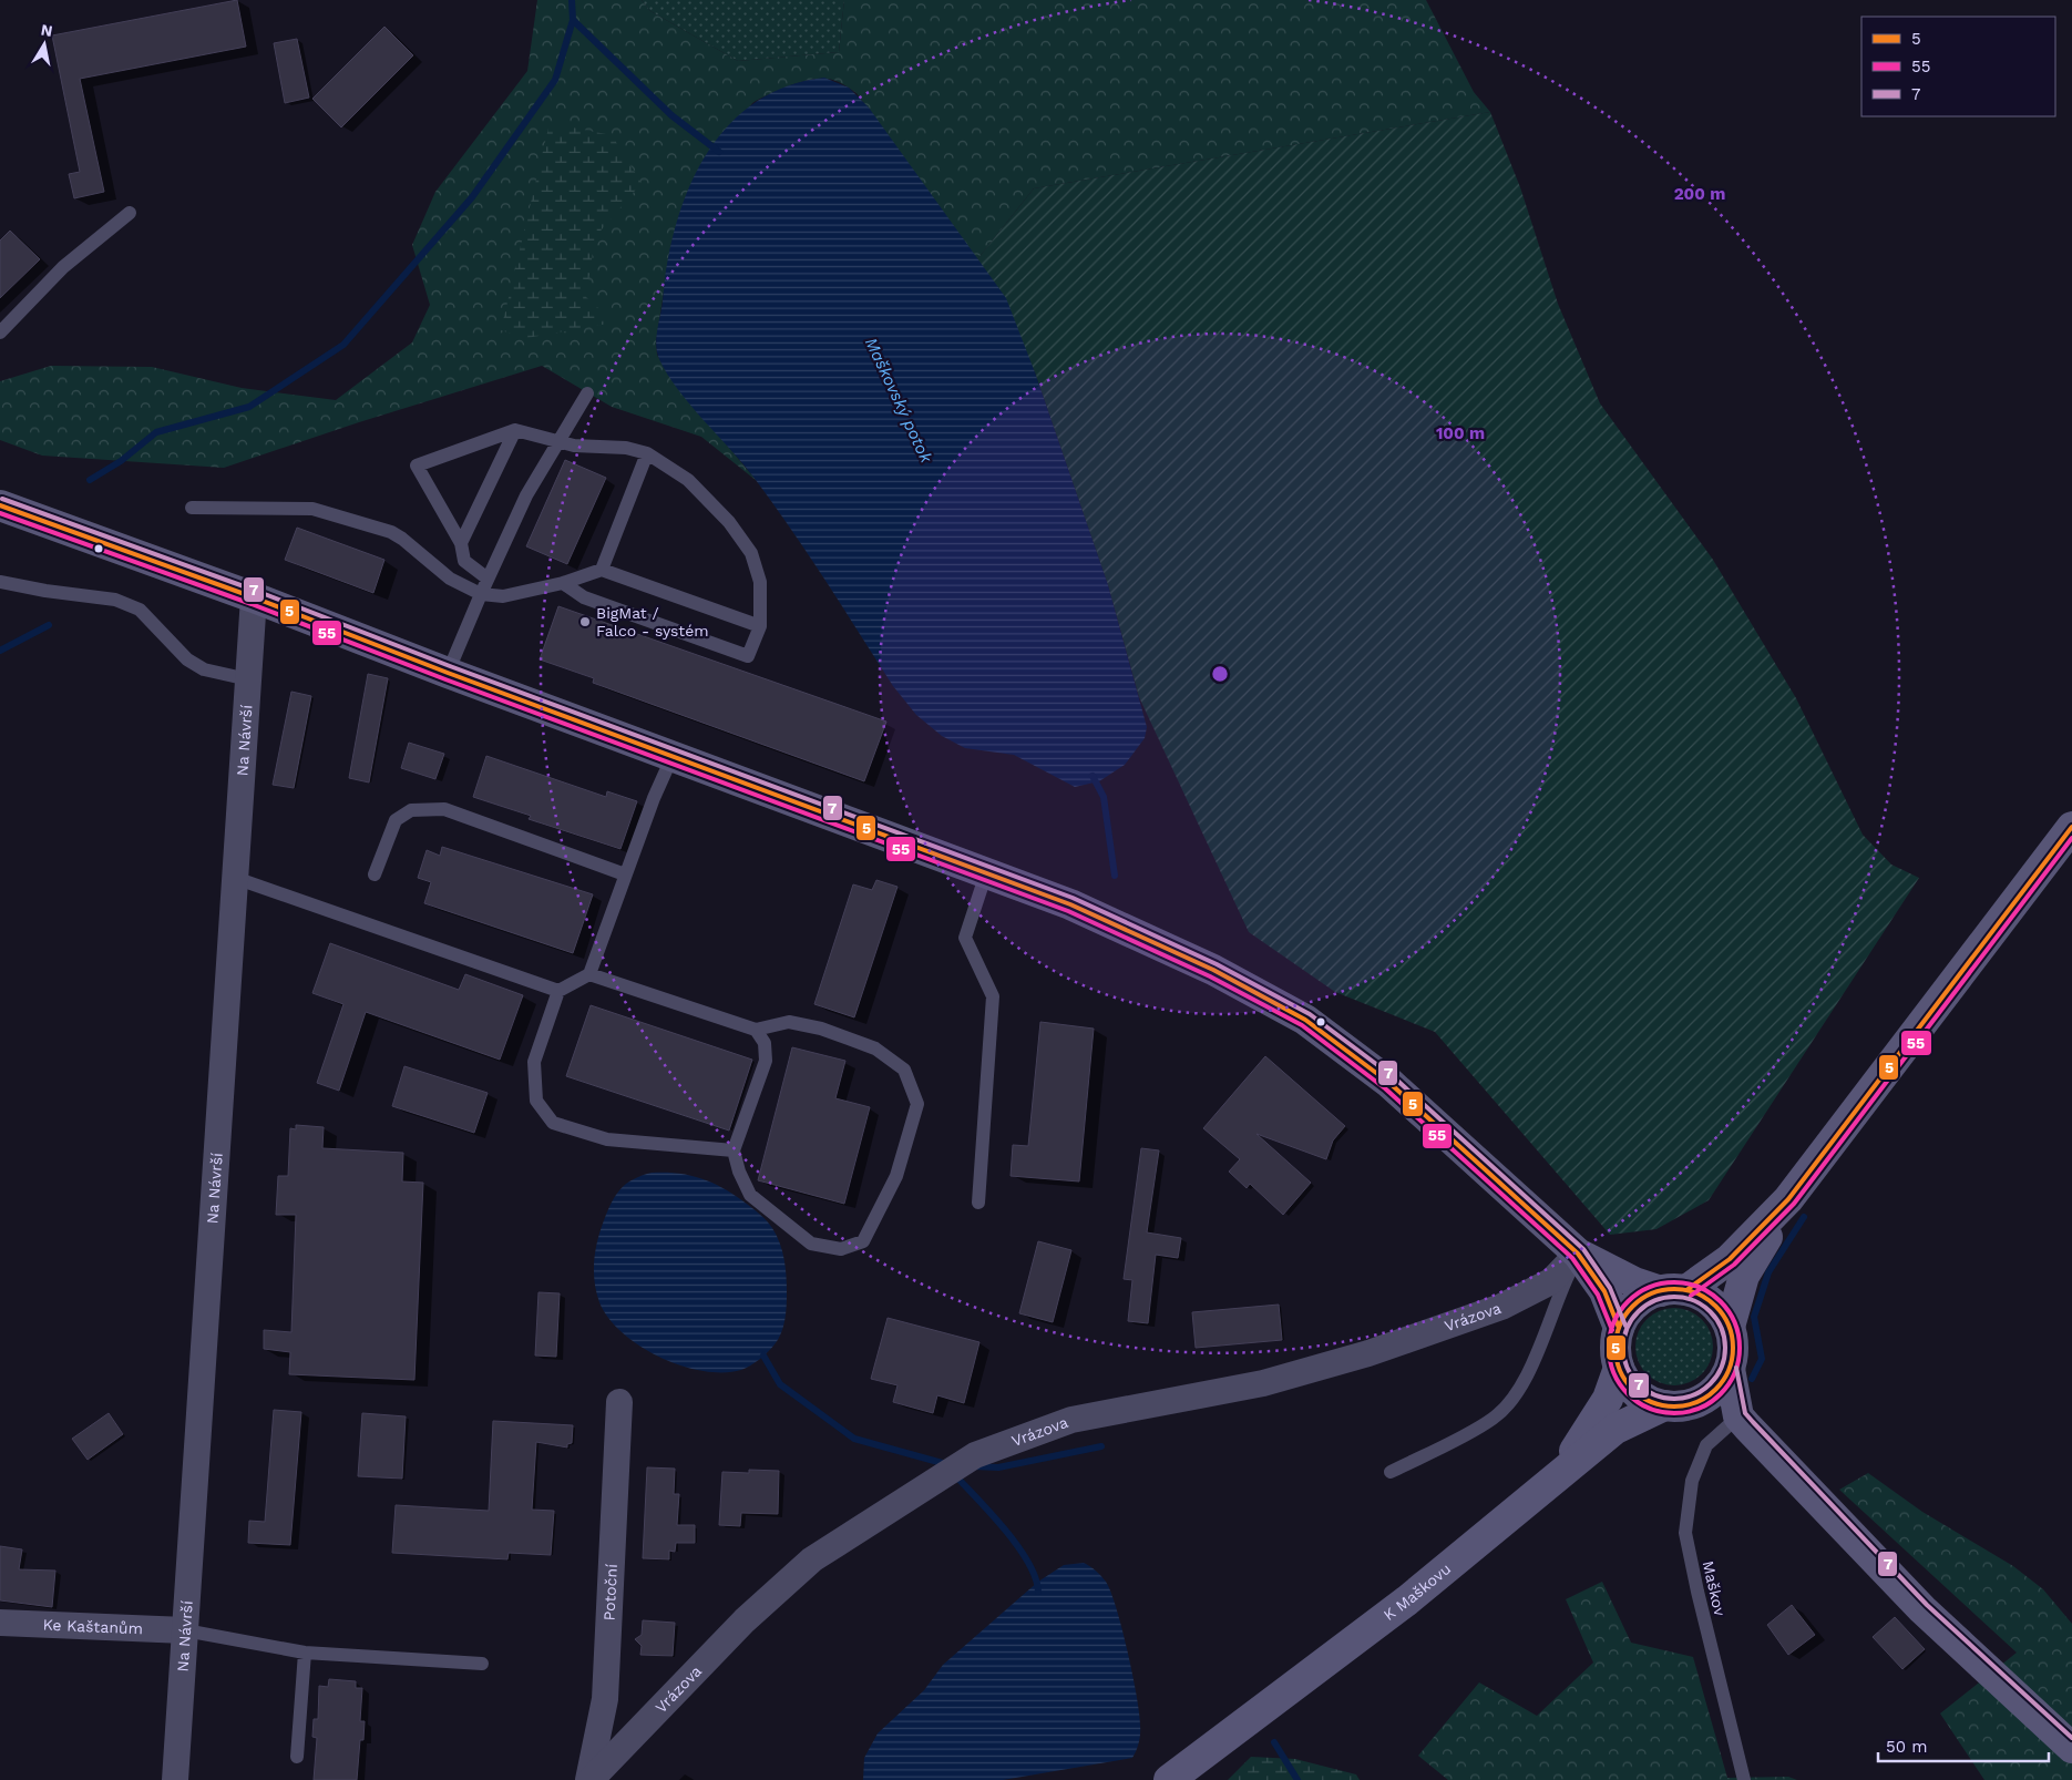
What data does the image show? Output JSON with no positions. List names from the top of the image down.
{
  "streets": {
    "street": [
      "Na Návrší",
      "Vrázova",
      "Potoční",
      "K Maškovu",
      "Ke Kaštanům"
    ],
    "lane": ["Maškov"]
  },
  "crossings": [
    ["Na Návrší", "Ke Kaštanům"],
    ["Vrázova", "Potoční"]
  ],
  "water": ["Maškovský potok"],
  "places": ["BigMat / Falco - systém"],
  "lines": ["transit line 7", "transit line 5", "transit line 55"],
  "legend": ["5", "55", "7"],
  "scale_bar": "50 m",
  "north": "top",
  "rings": ["200 m", "100 m"]
}
